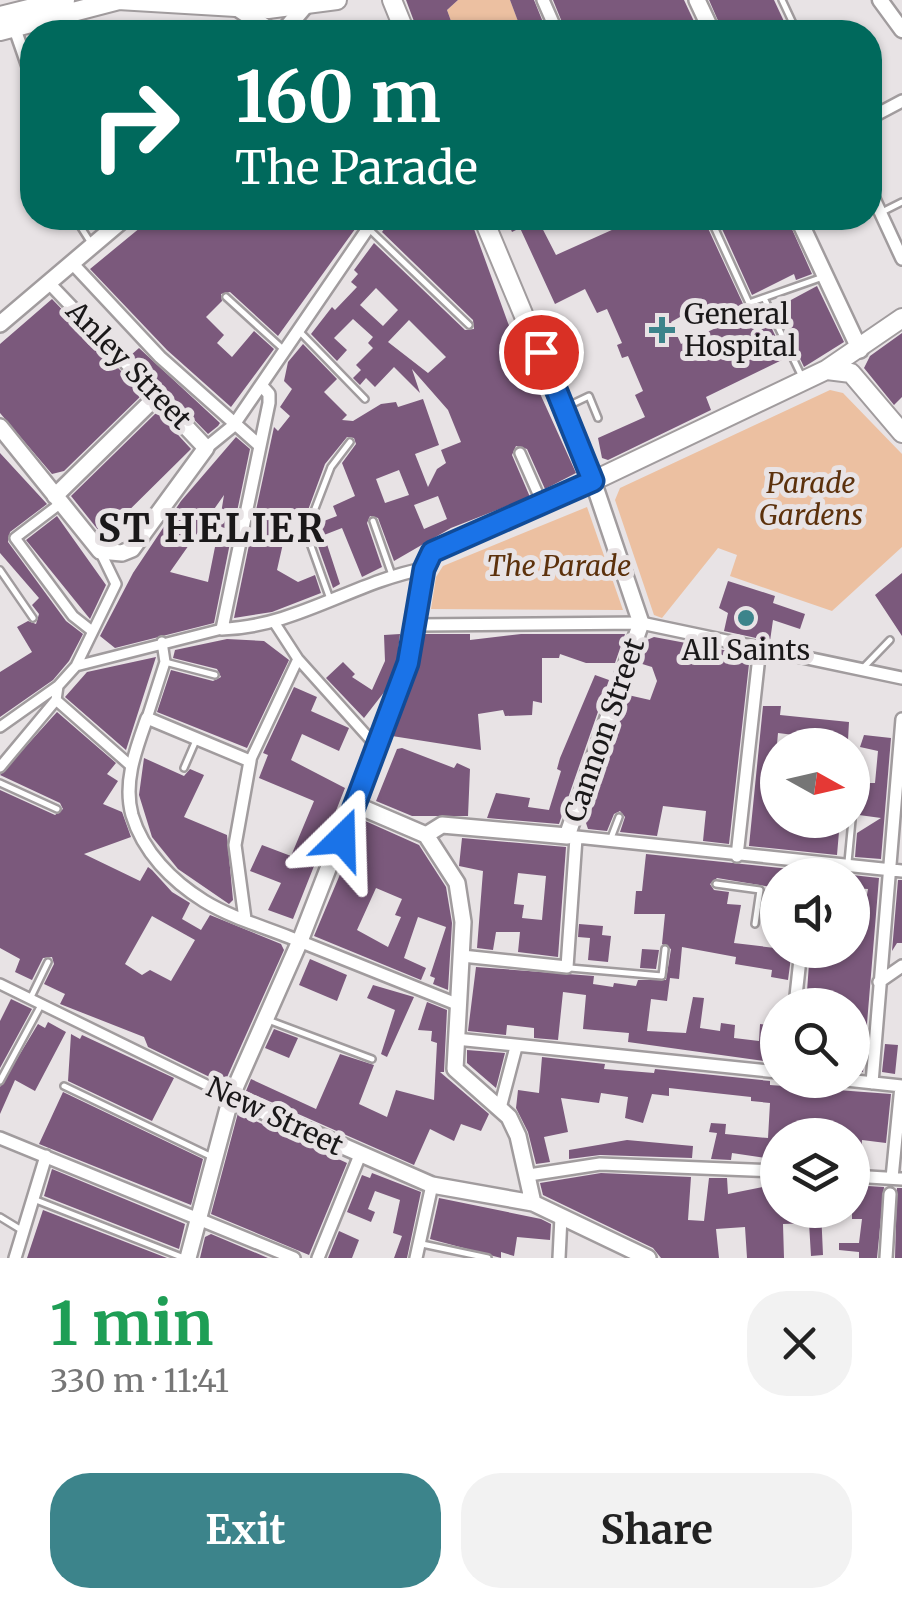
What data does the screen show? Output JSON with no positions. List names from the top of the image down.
{
  "streets": {
    "main road": ["Anley Street", "Cannon Street", "New Street"]
  },
  "districts": ["ST HELIER"],
  "parks": ["Parade Gardens", "The Parade"],
  "places": {
    "health": ["General Hospital"],
    "other": ["All Saints"]
  },
  "north": "right",
  "page": {
    "turn": ["160 m", "The Parade"],
    "heading": ["1 min", "330 m · 11:41"],
    "buttons": ["Exit", "Share"]
  }
}
